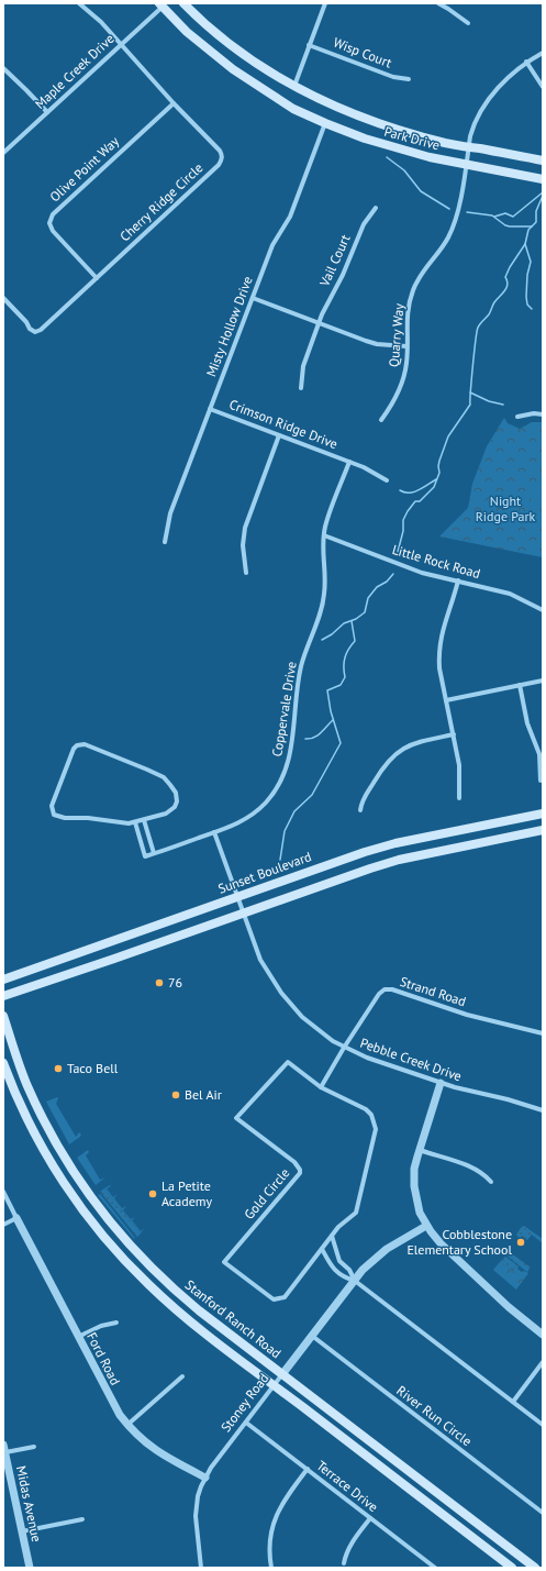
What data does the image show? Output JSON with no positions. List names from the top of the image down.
{
  "streets": {
    "main road": ["Park Drive", "Sunset Boulevard", "Stanford Ranch Road"],
    "street": [
      "Wisp Court",
      "Maple Creek Drive",
      "Olive Point Way",
      "Cherry Ridge Circle",
      "Vail Court",
      "Misty Hollow Drive",
      "Quarry Way",
      "Crimson Ridge Drive",
      "Little Rock Road",
      "Coppervale Drive",
      "Strand Road",
      "Pebble Creek Drive",
      "Gold Circle",
      "Ford Road",
      "Stoney Road",
      "River Run Circle",
      "Terrace Drive",
      "Midas Avenue"
    ]
  },
  "crossings": [
    ["Maple Creek Drive", "Park Drive"],
    ["Maple Creek Drive", "Cherry Ridge Circle"],
    ["Park Drive", "Misty Hollow Drive"],
    ["Park Drive", "Quarry Way"],
    ["Olive Point Way", "Cherry Ridge Circle"],
    ["Misty Hollow Drive", "Crimson Ridge Drive"],
    ["Crimson Ridge Drive", "Coppervale Drive"],
    ["Little Rock Road", "Coppervale Drive"],
    ["Coppervale Drive", "Pebble Creek Drive"],
    ["Sunset Boulevard", "Pebble Creek Drive"],
    ["Strand Road", "Pebble Creek Drive"],
    ["Stanford Ranch Road", "Stoney Road"],
    ["Ford Road", "Stoney Road"],
    ["Stoney Road", "River Run Circle"],
    ["Stoney Road", "Terrace Drive"]
  ],
  "parks": ["Night Ridge Park"],
  "places": [
    "76",
    "Taco Bell",
    "Bel Air",
    "La Petite Academy",
    "Cobblestone Elementary School"
  ]
}
